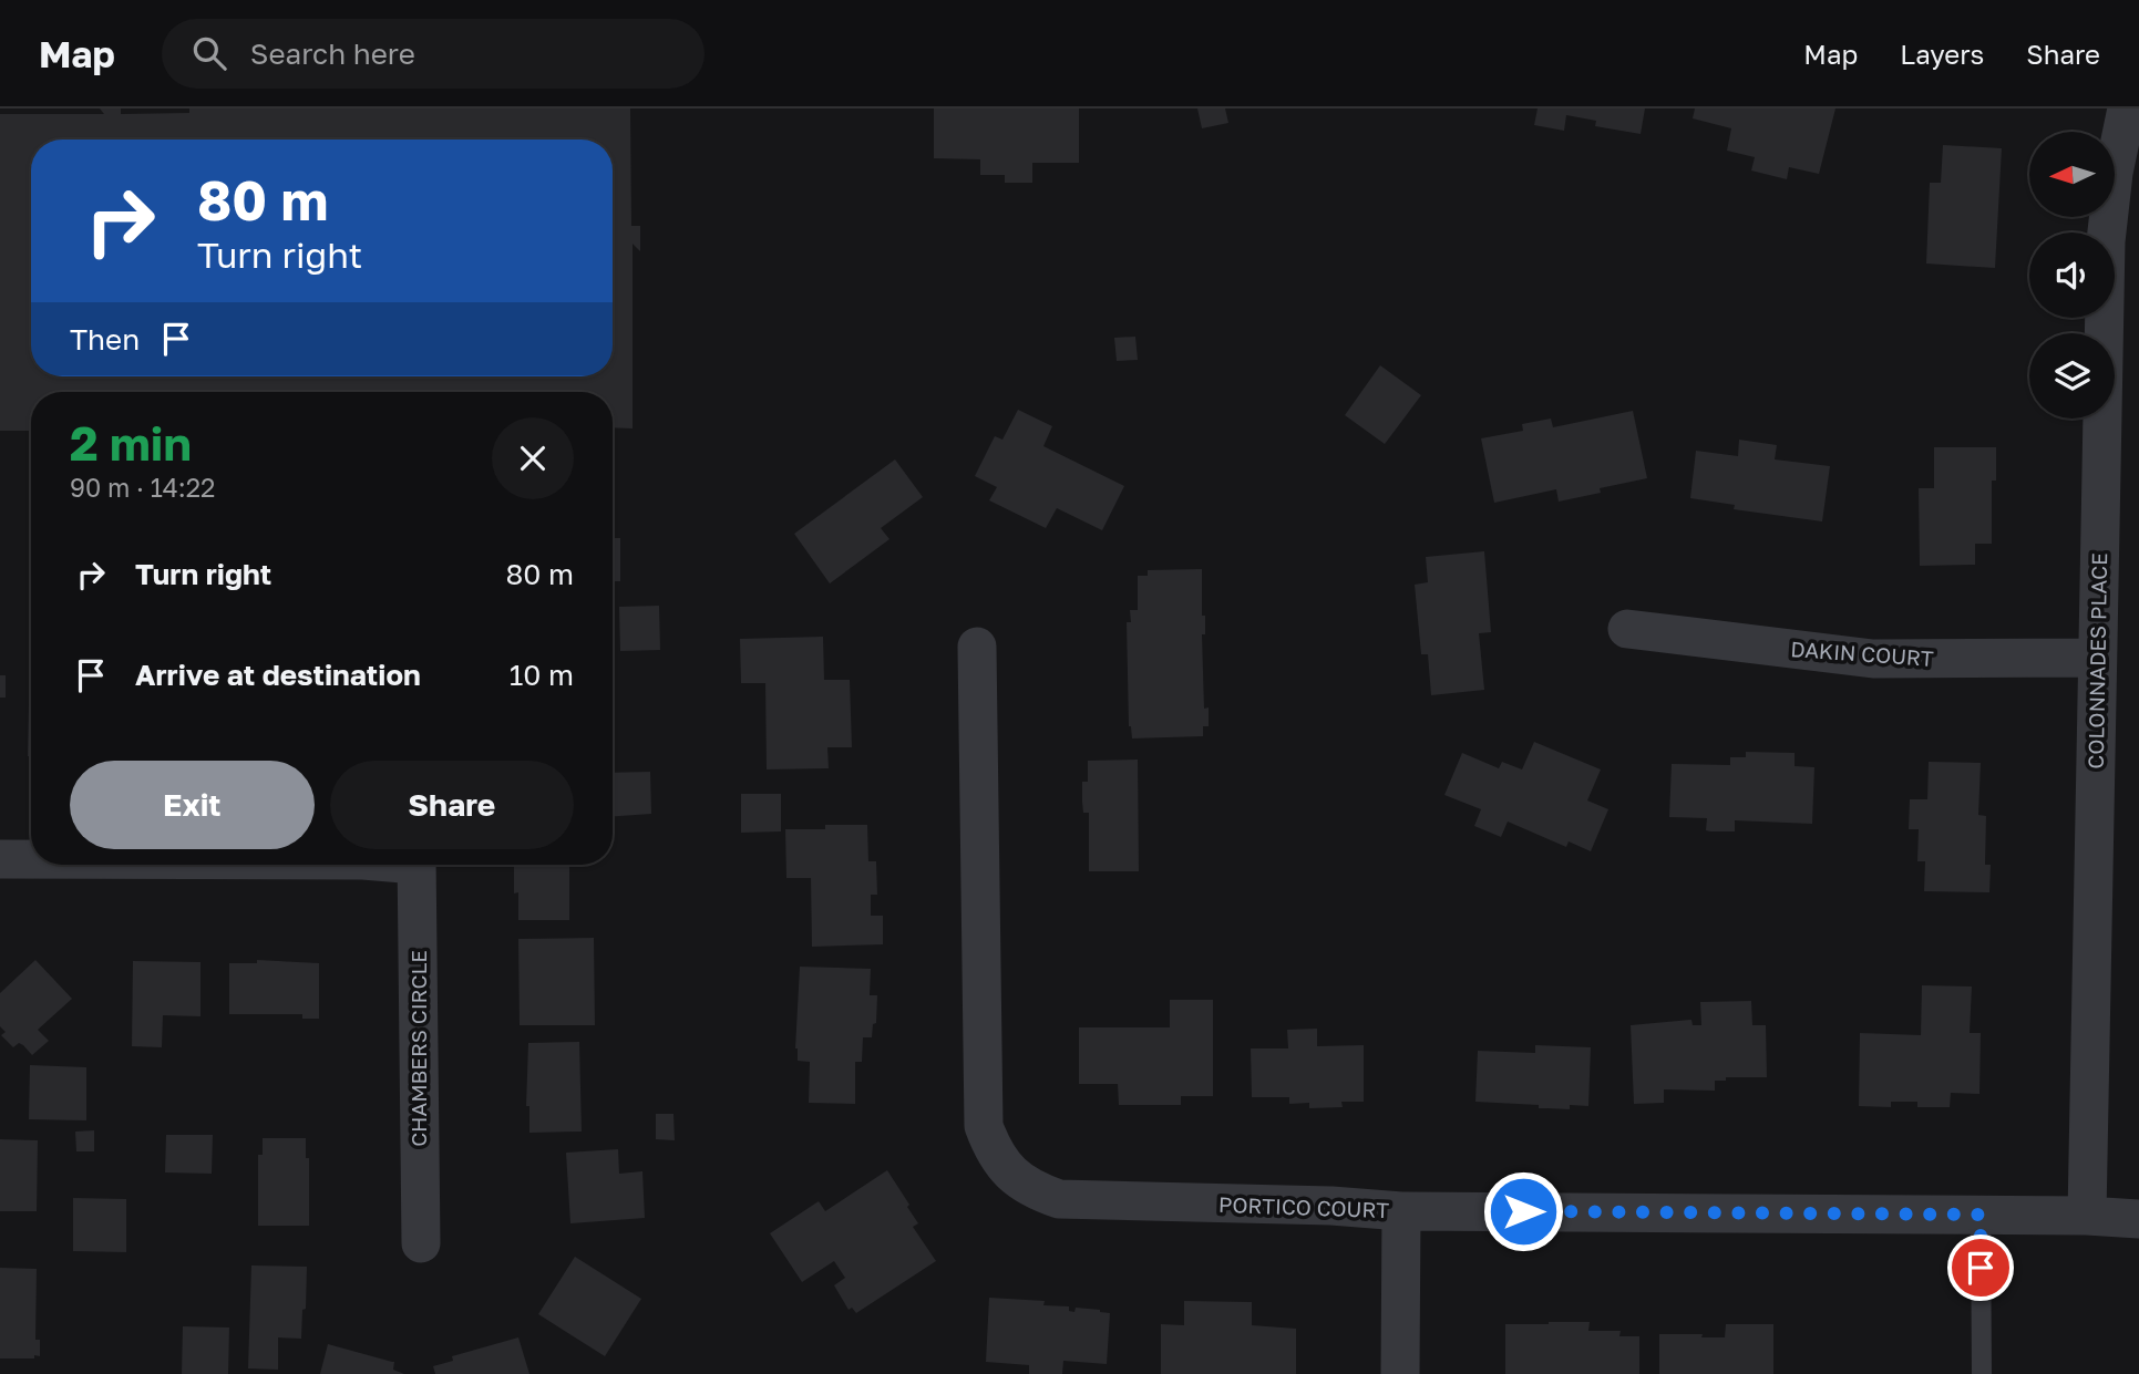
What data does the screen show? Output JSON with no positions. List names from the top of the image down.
{
  "streets": {
    "street": [
      "DAKIN COURT",
      "COLONNADES PLACE",
      "CHAMBERS CIRCLE",
      "PORTICO COURT"
    ]
  },
  "crossings": [
    ["DAKIN COURT", "COLONNADES PLACE"],
    ["COLONNADES PLACE", "PORTICO COURT"]
  ],
  "north": "left",
  "page": {
    "header": "Map",
    "search": "Search here",
    "nav": ["Map", "Layers", "Share"],
    "turn": ["80 m", "Turn right"],
    "then": "Then",
    "heading": ["2 min", "90 m · 14:22"],
    "list": [
      {
        "name": "Turn right",
        "value": "80 m"
      },
      {
        "name": "Arrive at destination",
        "value": "10 m"
      }
    ],
    "buttons": ["Exit", "Share"]
  }
}
